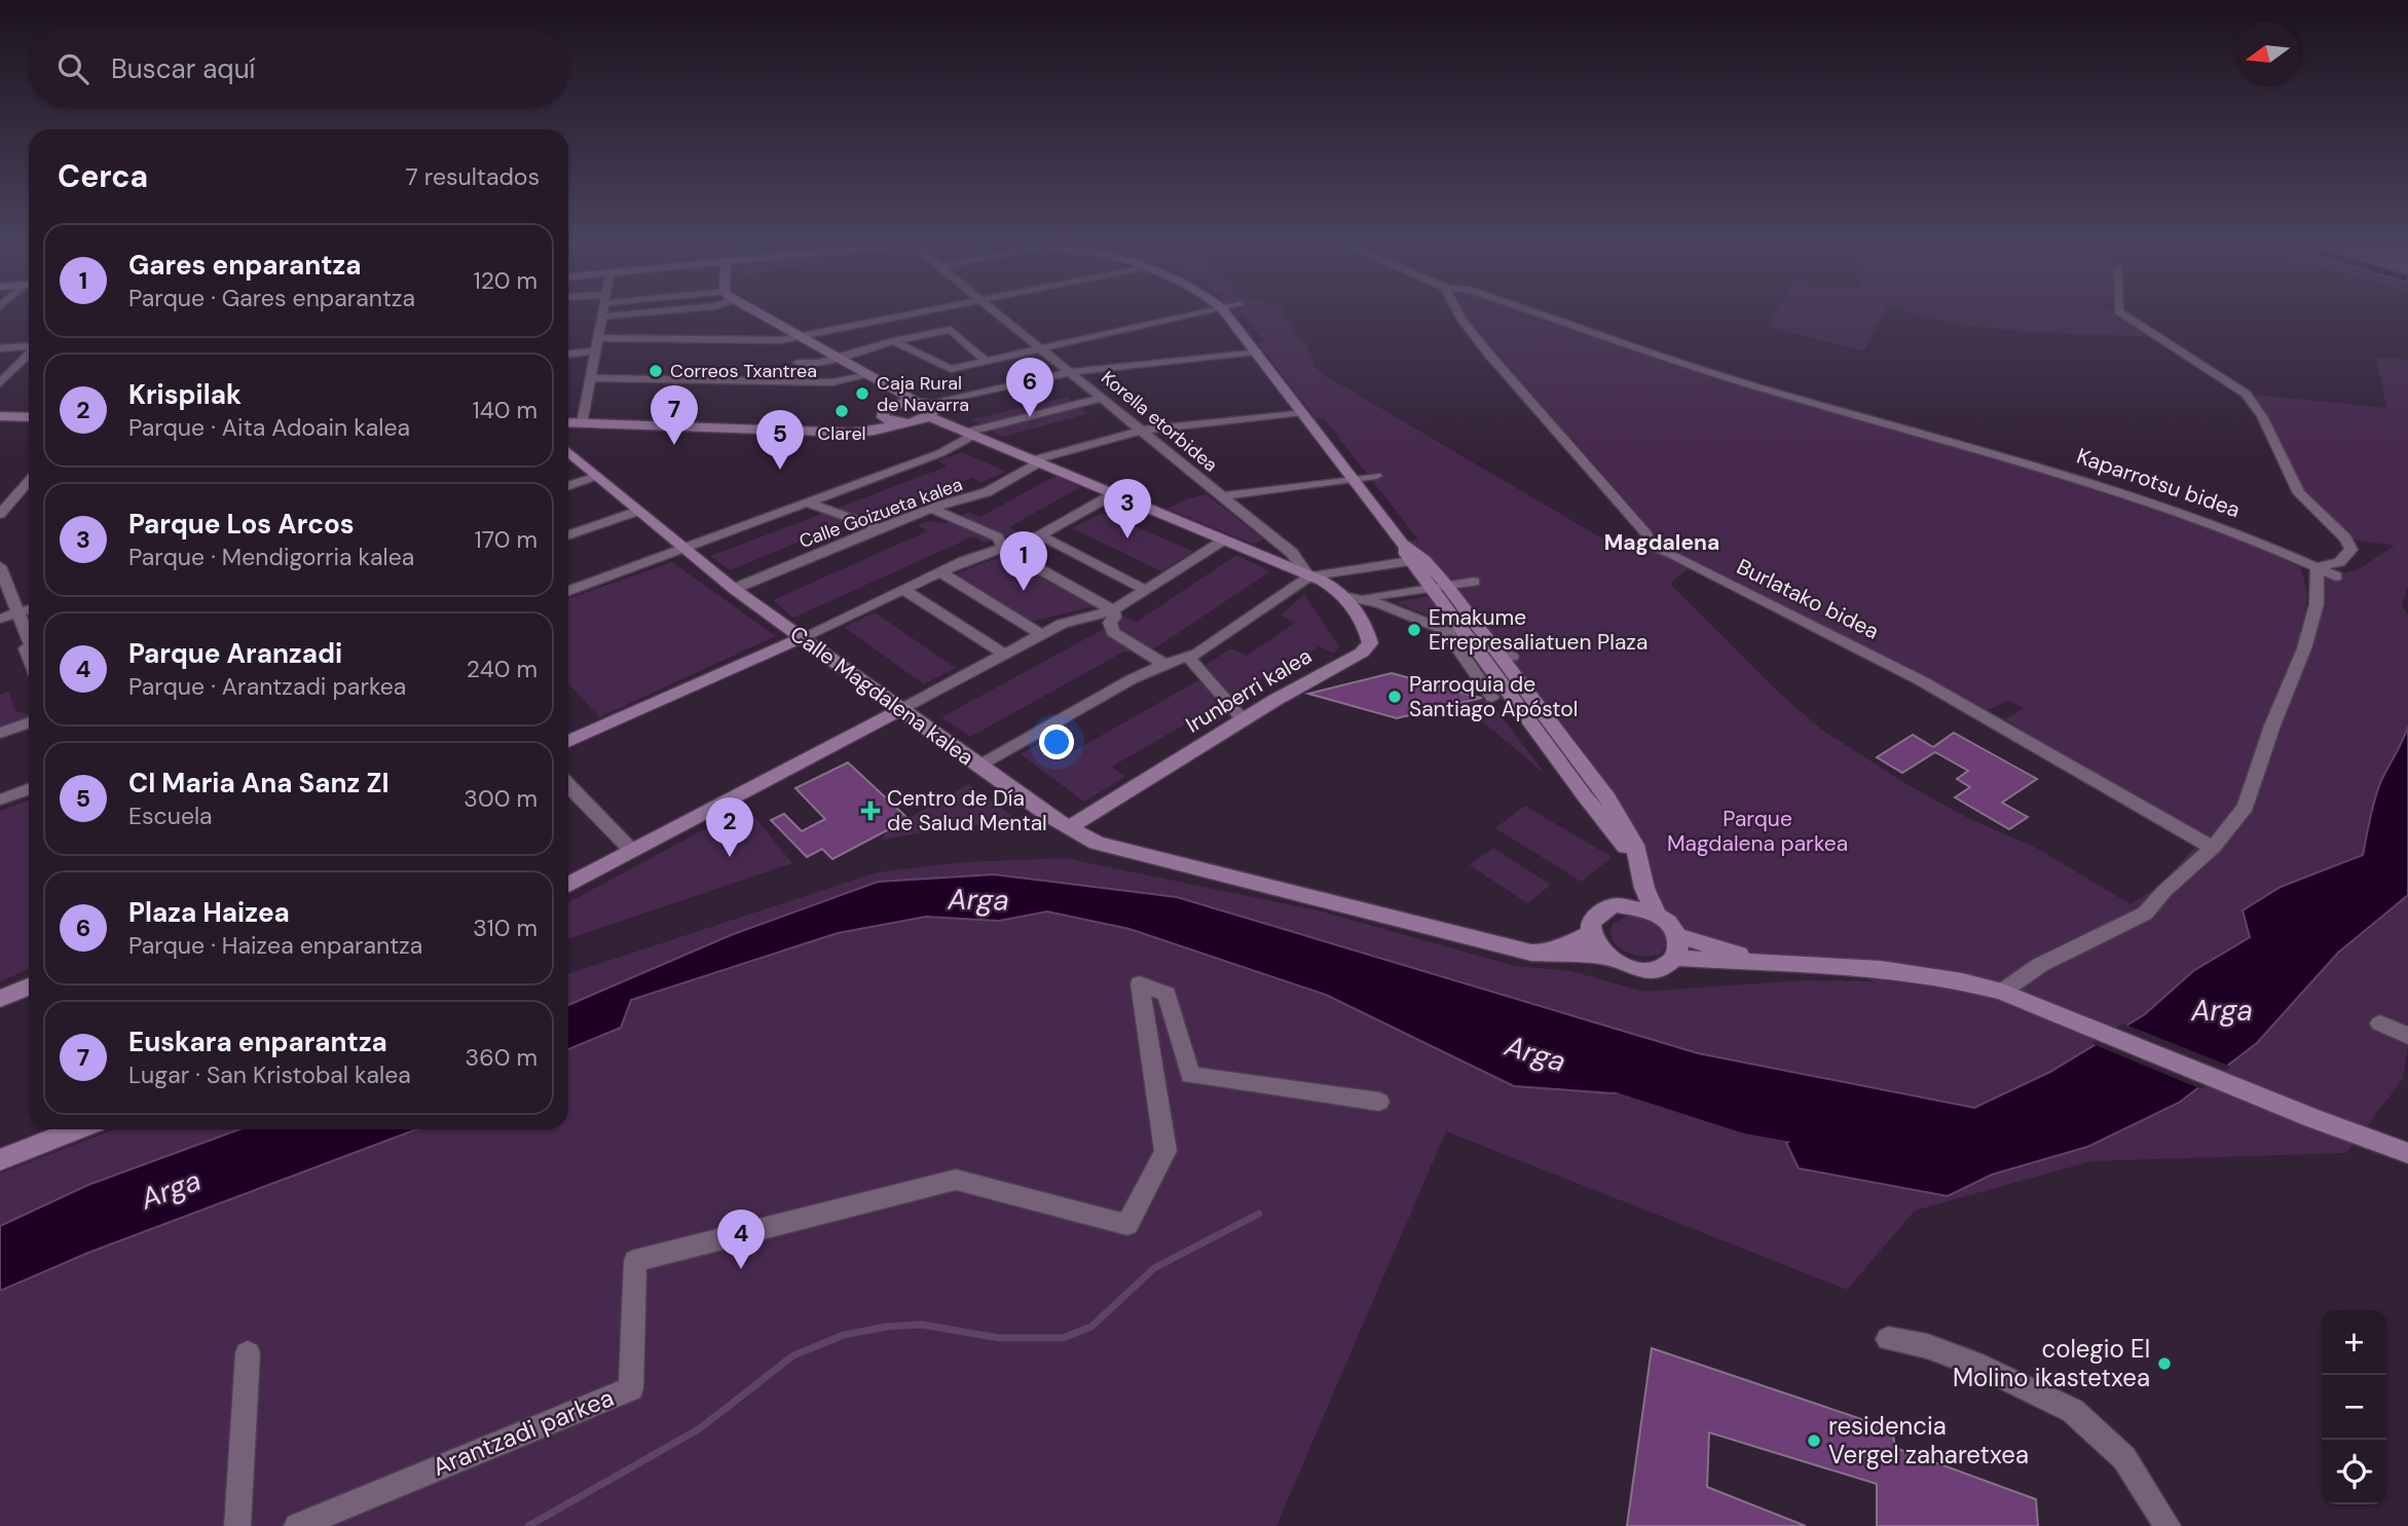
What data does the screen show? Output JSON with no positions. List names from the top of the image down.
{
  "streets": {
    "street": [
      "Korella etorbidea",
      "Kaparrotsu bidea",
      "Calle Goizueta kalea",
      "Burlatako bidea",
      "Irunberri kalea",
      "Calle Magdalena kalea",
      "Arantzadi parkea"
    ]
  },
  "crossings": [
    ["Korella etorbidea", "Calle Goizueta kalea"],
    ["Korella etorbidea", "Irunberri kalea"],
    ["Calle Goizueta kalea", "Irunberri kalea"],
    ["Calle Goizueta kalea", "Calle Magdalena kalea"],
    ["Irunberri kalea", "Calle Magdalena kalea"]
  ],
  "districts": ["Magdalena"],
  "water": ["Arga"],
  "parks": ["Parque Magdalena parkea"],
  "places": {
    "other": [
      "Correos Txantrea",
      "Caja Rural de Navarra",
      "Clarel",
      "Emakume Errepresaliatuen Plaza",
      "Parroquia de Santiago Apóstol",
      "colegio El Molino ikastetxea",
      "residencia Vergel zaharetxea"
    ],
    "health": ["Centro de Día de Salud Mental"]
  },
  "north": "left",
  "page": {
    "search": "Buscar aquí",
    "heading": ["Cerca", "7 resultados"],
    "list": [
      {
        "mark": "1",
        "name": "Gares enparantza",
        "note": "Parque · Gares enparantza",
        "value": "120 m"
      },
      {
        "mark": "2",
        "name": "Krispilak",
        "note": "Parque · Aita Adoain kalea",
        "value": "140 m"
      },
      {
        "mark": "3",
        "name": "Parque Los Arcos",
        "note": "Parque · Mendigorria kalea",
        "value": "170 m"
      },
      {
        "mark": "4",
        "name": "Parque Aranzadi",
        "note": "Parque · Arantzadi parkea",
        "value": "240 m"
      },
      {
        "mark": "5",
        "name": "CI Maria Ana Sanz ZI",
        "note": "Escuela",
        "value": "300 m"
      },
      {
        "mark": "6",
        "name": "Plaza Haizea",
        "note": "Parque · Haizea enparantza",
        "value": "310 m"
      },
      {
        "mark": "7",
        "name": "Euskara enparantza",
        "note": "Lugar · San Kristobal kalea",
        "value": "360 m"
      }
    ],
    "pins": [
      "6",
      "7",
      "5",
      "3",
      "1",
      "2",
      "4"
    ],
    "map_buttons": ["+", "−"]
  }
}
